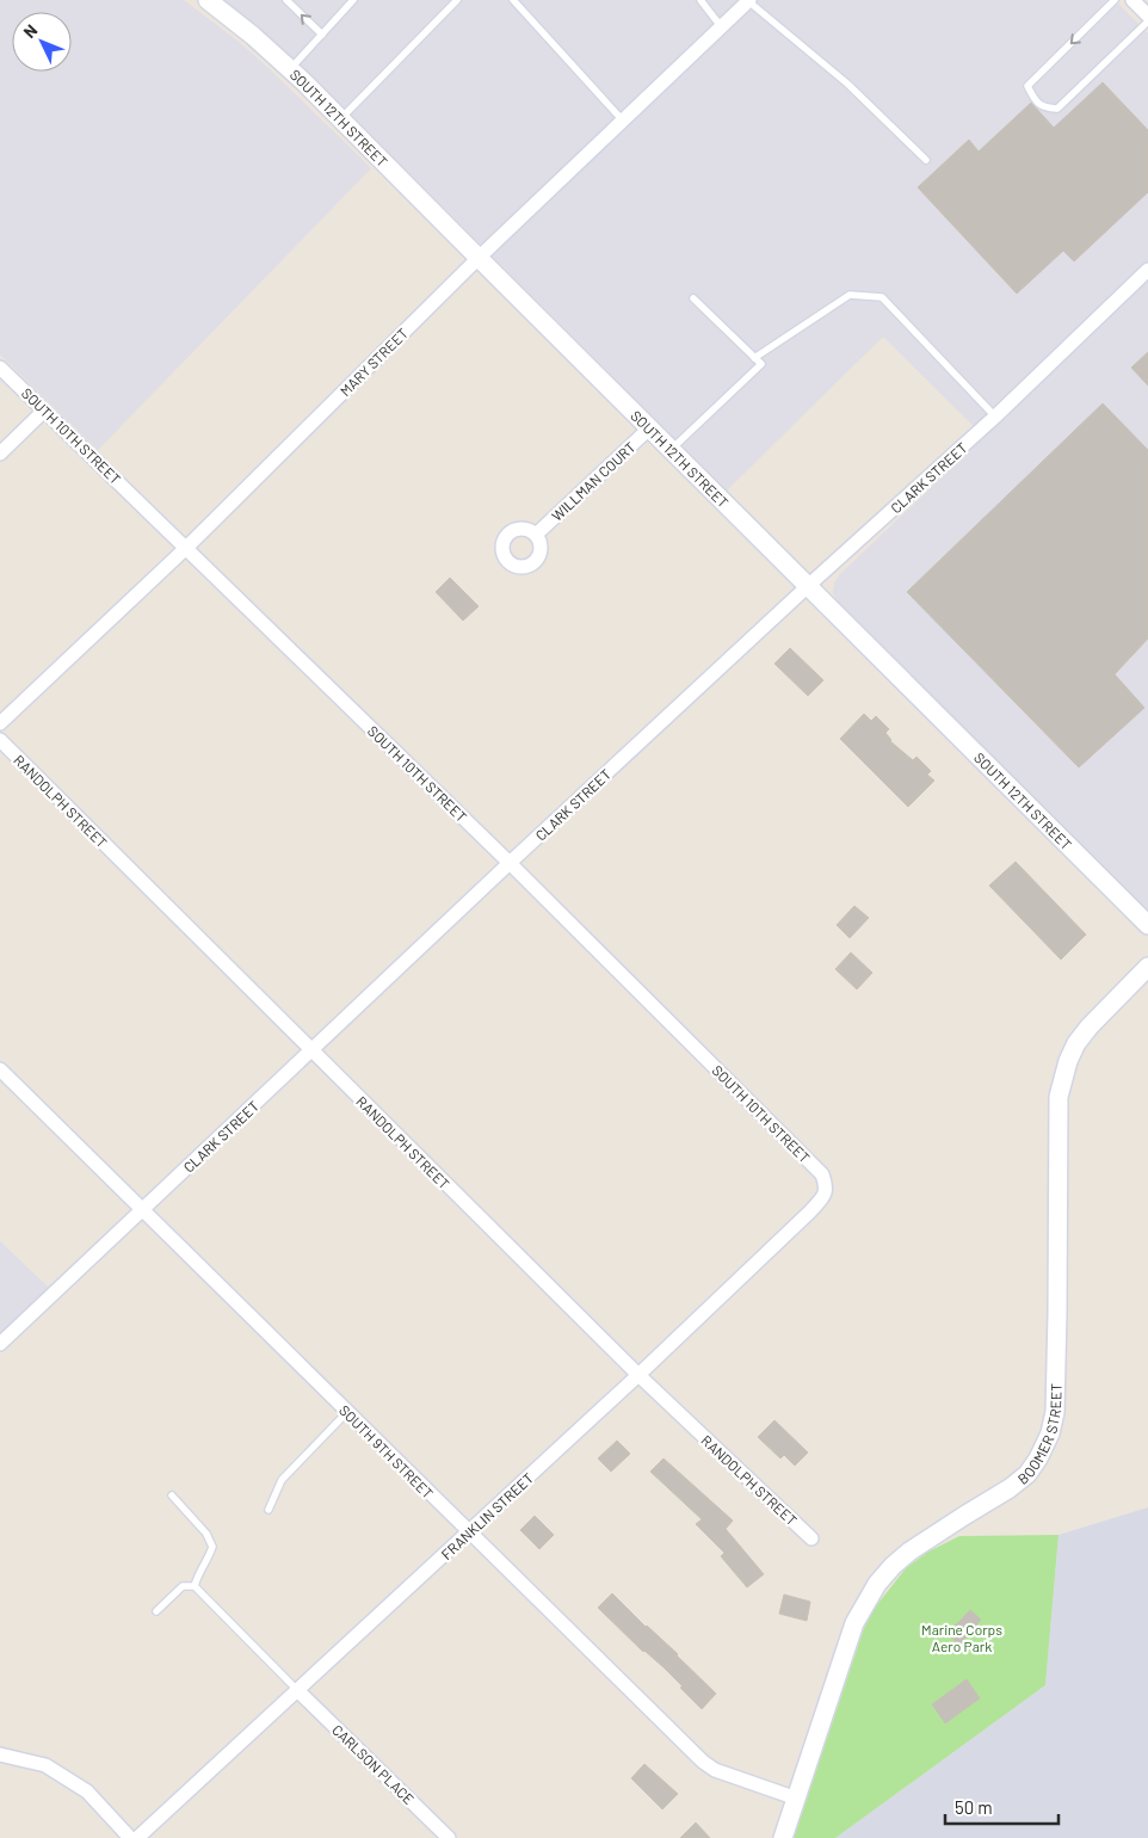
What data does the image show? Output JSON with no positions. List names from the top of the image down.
{
  "streets": {
    "street": [
      "SOUTH 12TH STREET",
      "MARY STREET",
      "SOUTH 10TH STREET",
      "CLARK STREET",
      "WILLMAN COURT",
      "RANDOLPH STREET",
      "BOOMER STREET",
      "SOUTH 9TH STREET",
      "FRANKLIN STREET",
      "CARLSON PLACE"
    ]
  },
  "crossings": [
    ["SOUTH 12TH STREET", "MARY STREET"],
    ["SOUTH 12TH STREET", "CLARK STREET"],
    ["SOUTH 12TH STREET", "WILLMAN COURT"],
    ["MARY STREET", "SOUTH 10TH STREET"],
    ["SOUTH 10TH STREET", "CLARK STREET"],
    ["SOUTH 10TH STREET", "FRANKLIN STREET"],
    ["CLARK STREET", "RANDOLPH STREET"],
    ["CLARK STREET", "SOUTH 9TH STREET"],
    ["RANDOLPH STREET", "FRANKLIN STREET"],
    ["BOOMER STREET", "SOUTH 9TH STREET"],
    ["SOUTH 9TH STREET", "FRANKLIN STREET"],
    ["FRANKLIN STREET", "CARLSON PLACE"]
  ],
  "parks": ["Marine Corps Aero Park"],
  "scale_bar": "50 m",
  "north": "top left"
}
